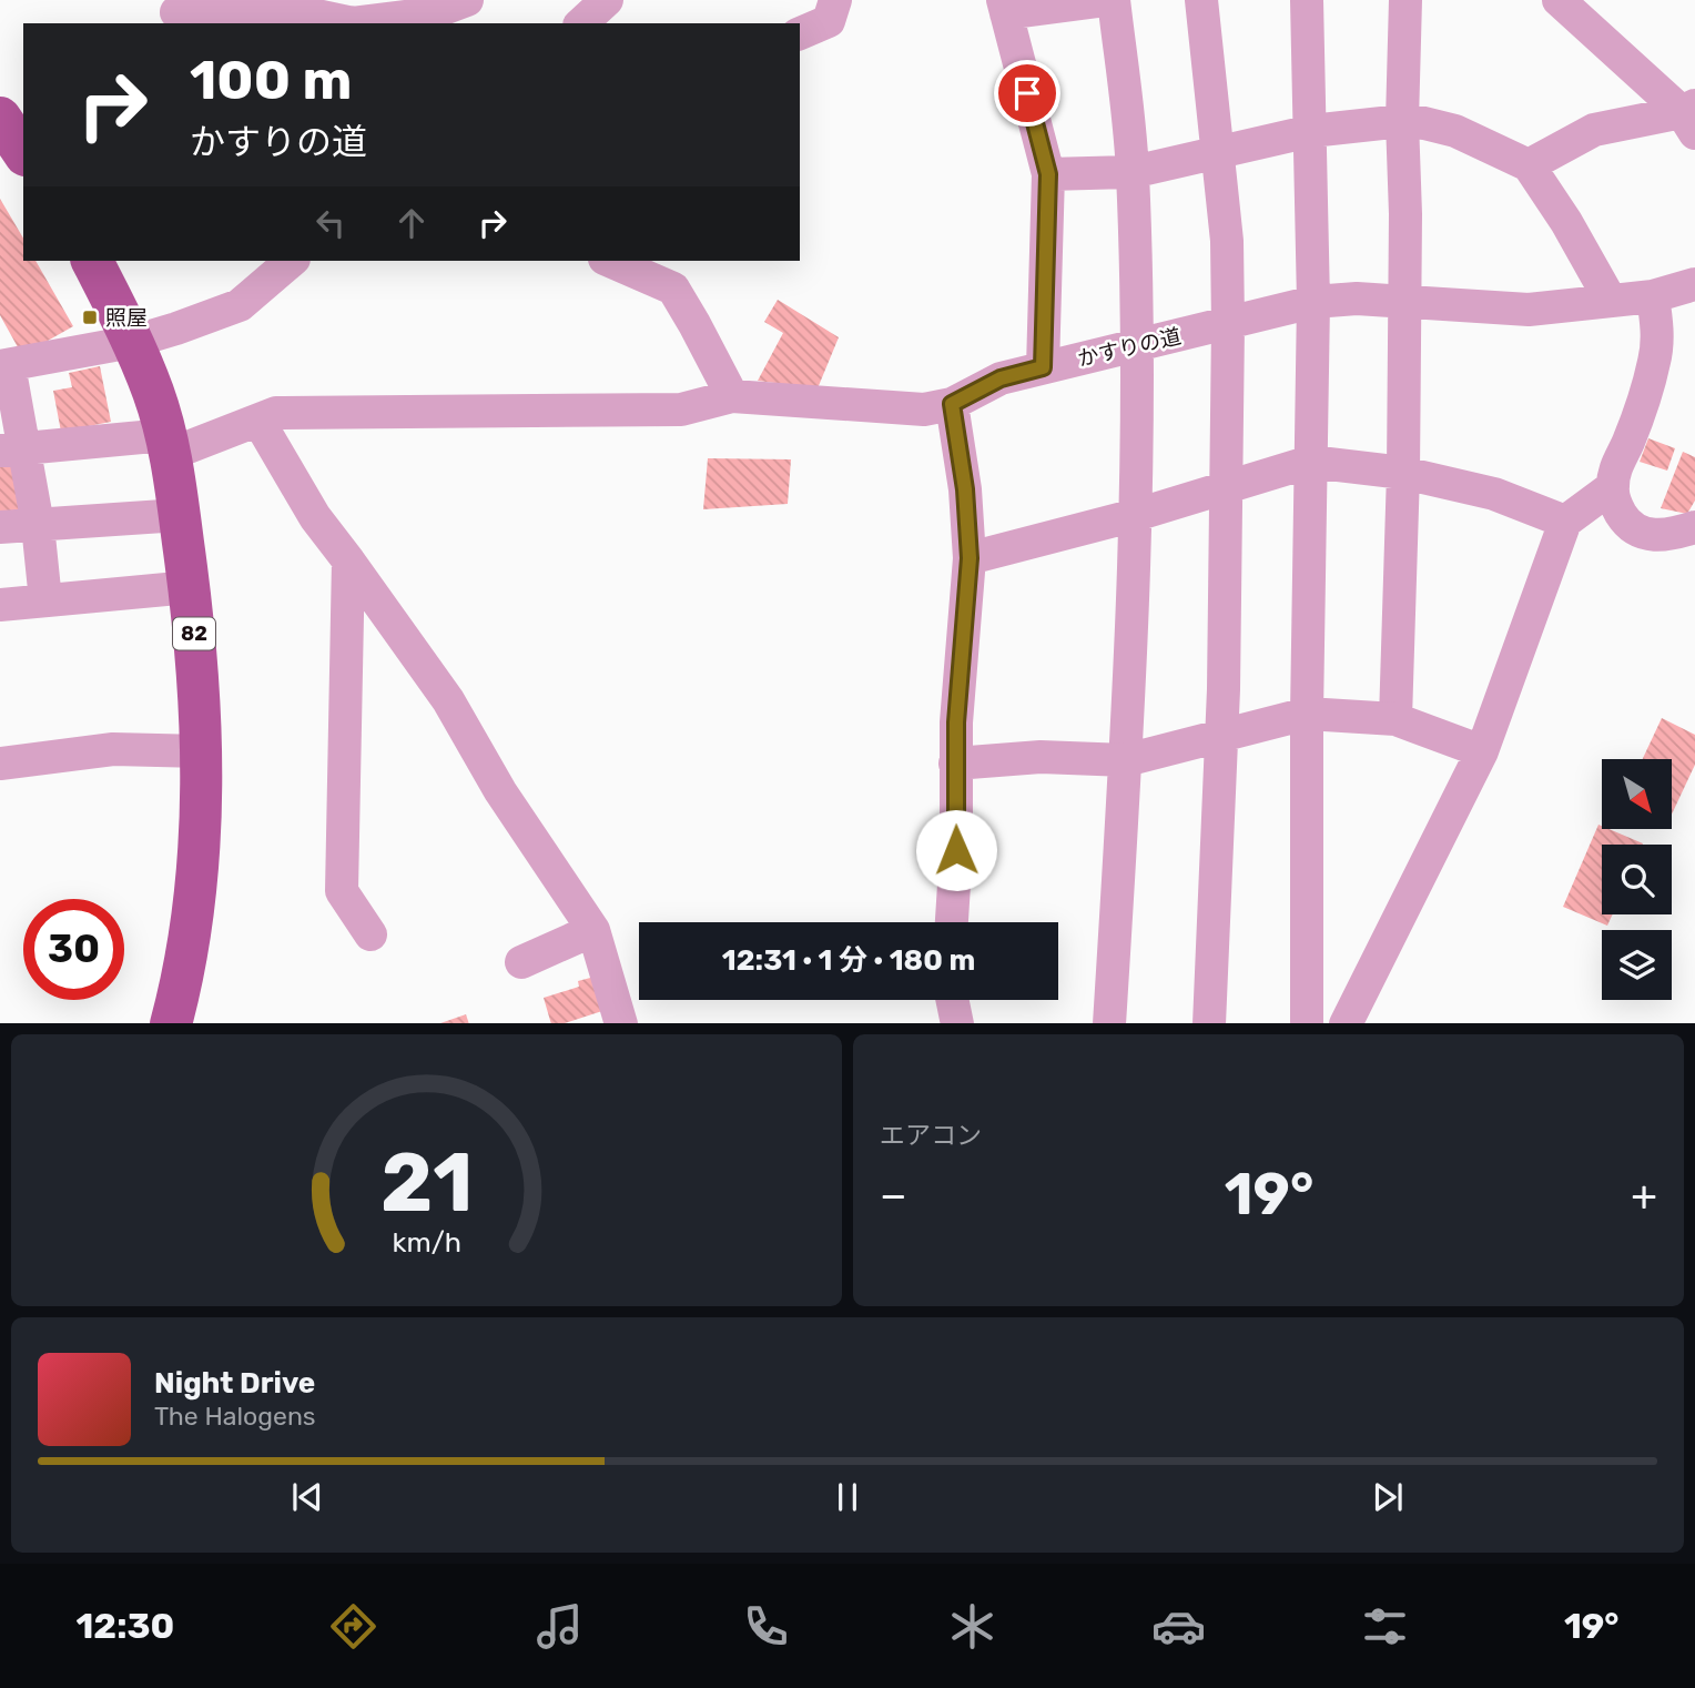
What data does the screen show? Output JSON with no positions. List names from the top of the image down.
{
  "streets": {
    "main road": ["82"],
    "street": ["かすりの道"]
  },
  "places": {
    "transit": ["照屋"]
  },
  "north": "bottom right",
  "page": {
    "turn": ["100 m", "かすりの道"],
    "limit": "30",
    "trip": "12:31 · 1 分 · 180 m",
    "tile": "エアコン",
    "heat": ["−", "19°", "+"],
    "song": ["Night Drive", "The Halogens"],
    "tabs": ["12:30", "19°"],
    "gauge": ["21", "km/h"]
  }
}
